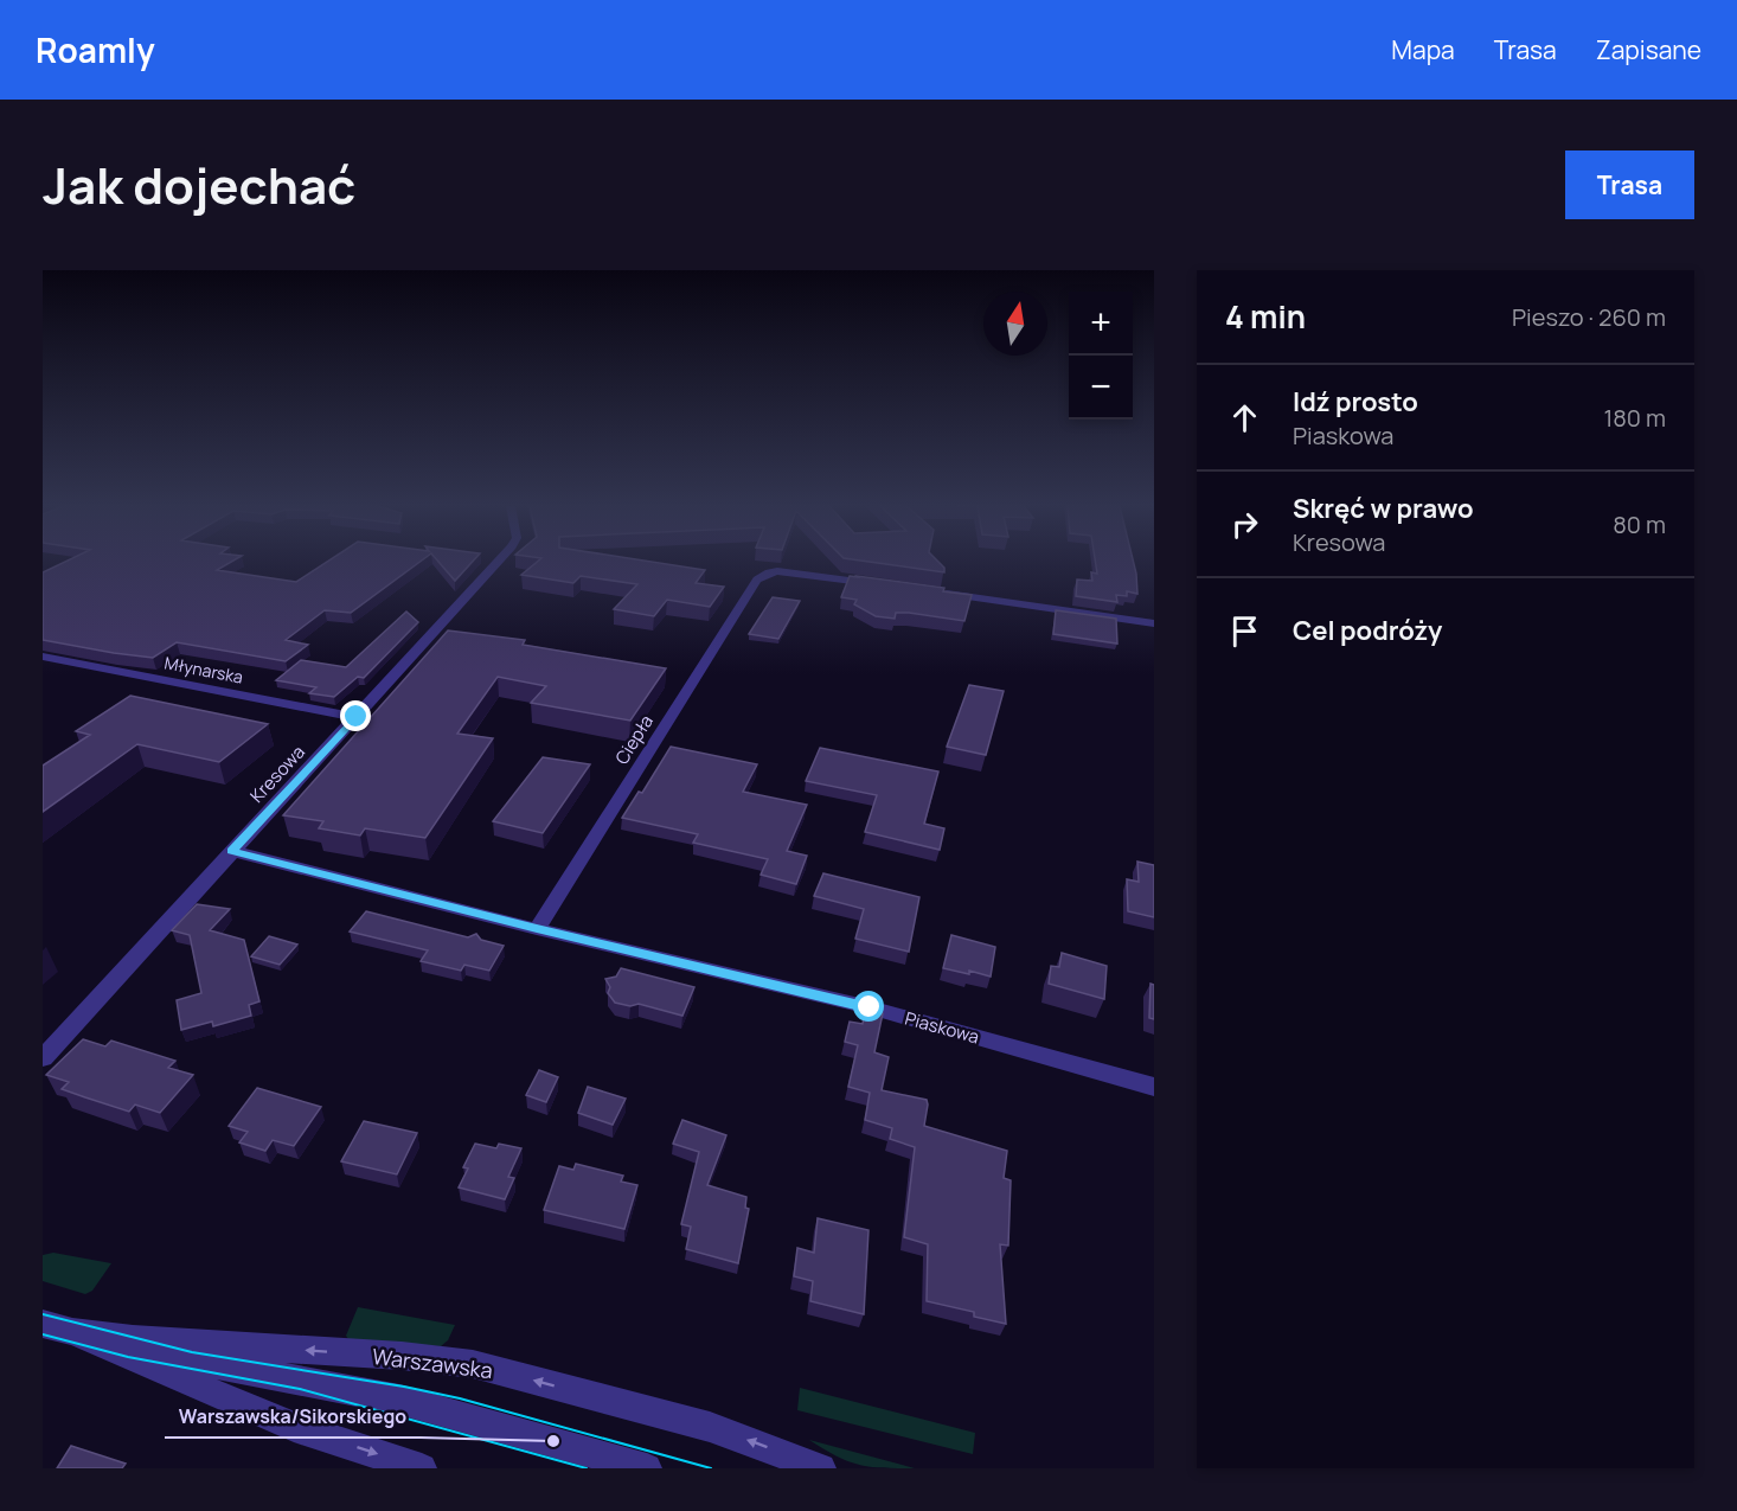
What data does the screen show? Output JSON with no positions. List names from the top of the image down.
{
  "streets": {
    "street": [
      "Młynarska",
      "Ciepła",
      "Kresowa",
      "Piaskowa",
      "Warszawska"
    ]
  },
  "crossings": [
    ["Młynarska", "Kresowa"],
    ["Ciepła", "Piaskowa"],
    ["Kresowa", "Piaskowa"]
  ],
  "places": ["Warszawska/Sikorskiego"],
  "north": "top",
  "page": {
    "header": "Roamly",
    "nav": ["Mapa", "Trasa", "Zapisane"],
    "title": "Jak dojechać",
    "buttons": "Trasa",
    "heading": ["4 min", "Pieszo · 260 m"],
    "map_buttons": ["+", "−"],
    "list": [
      ["Idź prosto", "Piaskowa", "180 m"],
      ["Skręć w prawo", "Kresowa", "80 m"],
      "Cel podróży"
    ]
  }
}
